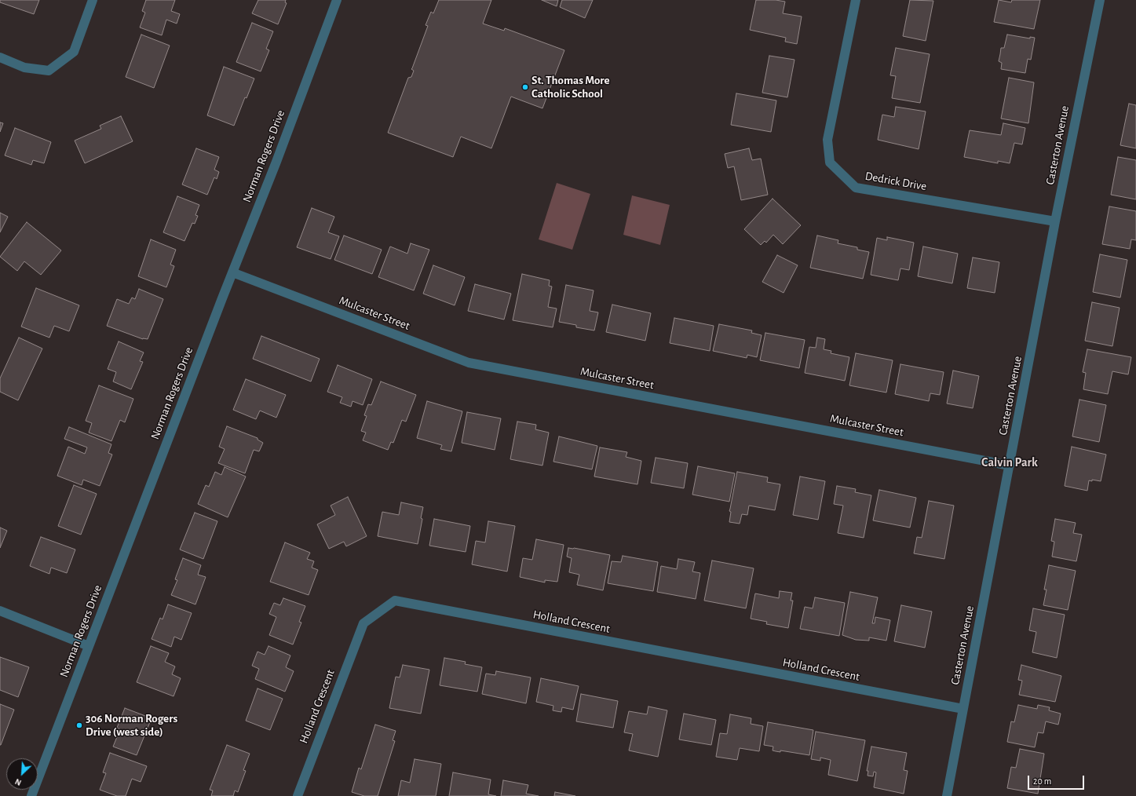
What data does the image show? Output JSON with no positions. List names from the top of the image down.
{
  "streets": {
    "street": [
      "Casterton Avenue",
      "Norman Rogers Drive",
      "Dedrick Drive",
      "Mulcaster Street",
      "Holland Crescent"
    ]
  },
  "crossings": [
    ["Casterton Avenue", "Dedrick Drive"],
    ["Casterton Avenue", "Mulcaster Street"],
    ["Casterton Avenue", "Holland Crescent"],
    ["Norman Rogers Drive", "Mulcaster Street"]
  ],
  "districts": ["Calvin Park"],
  "places": ["St. Thomas More Catholic School", "306 Norman Rogers Drive (west side)"],
  "scale_bar": "20 m",
  "north": "bottom left"
}
